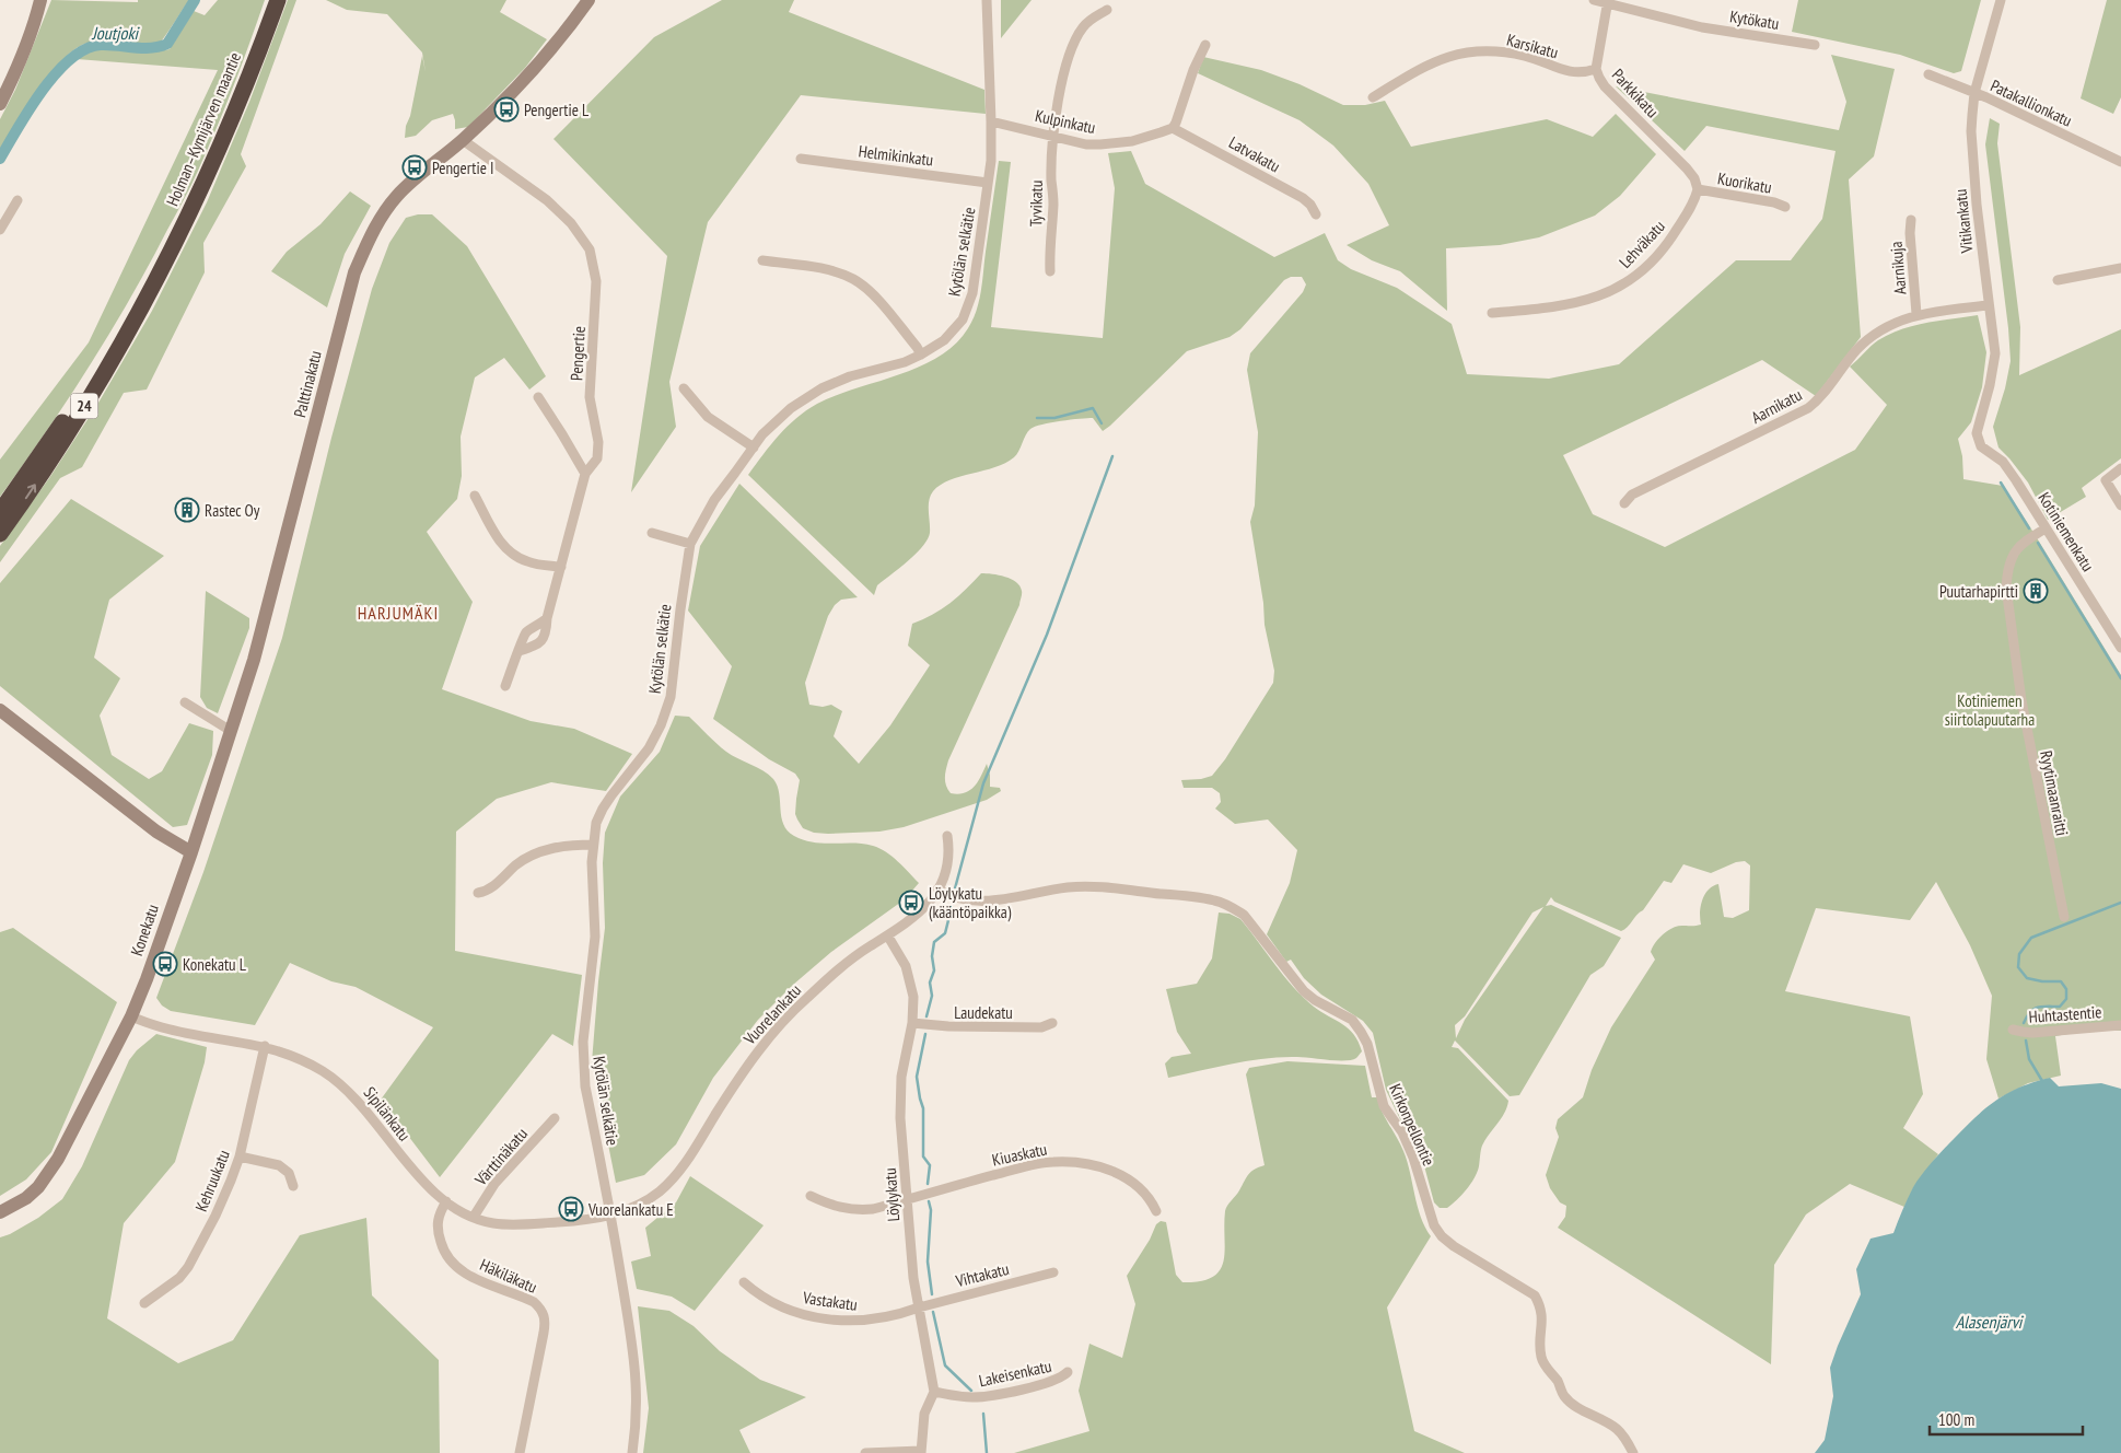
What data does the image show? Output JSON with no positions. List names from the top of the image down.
{
  "streets": {
    "highway": ["Holman–Kymijärven maantie", "24"],
    "street": [
      "Kytökatu",
      "Karsikatu",
      "Parkkikatu",
      "Patakallionkatu",
      "Kulpinkatu",
      "Latvakatu",
      "Helmikinkatu",
      "Kuorikatu",
      "Tyvikatu",
      "Vitikankatu",
      "Lehväkatu",
      "Kytölän selkätie",
      "Aarnikuja",
      "Pengertie",
      "Palttinakatu",
      "Aarnikatu",
      "Kotiniemenkatu",
      "Ryytimaanraitti",
      "Konekatu",
      "Laudekatu",
      "Vuorelankatu",
      "Huhtastentie",
      "Sipilänkatu",
      "Kirkonpellontie",
      "Kiuaskatu",
      "Värttinäkatu",
      "Kehruukatu",
      "Löylykatu",
      "Vihtakatu",
      "Häkiläkatu",
      "Vastakatu",
      "Lakeisenkatu"
    ]
  },
  "crossings": [
    ["Kytökatu", "Parkkikatu"],
    ["Karsikatu", "Parkkikatu"],
    ["Parkkikatu", "Kuorikatu"],
    ["Parkkikatu", "Lehväkatu"],
    ["Patakallionkatu", "Vitikankatu"],
    ["Kulpinkatu", "Latvakatu"],
    ["Kulpinkatu", "Tyvikatu"],
    ["Kulpinkatu", "Kytölän selkätie"],
    ["Helmikinkatu", "Kytölän selkätie"],
    ["Kuorikatu", "Lehväkatu"],
    ["Vitikankatu", "Aarnikatu"],
    ["Vitikankatu", "Kotiniemenkatu"],
    ["Kytölän selkätie", "Vuorelankatu"],
    ["Kytölän selkätie", "Sipilänkatu"],
    ["Aarnikuja", "Aarnikatu"],
    ["Pengertie", "Palttinakatu"],
    ["Palttinakatu", "Konekatu"],
    ["Kotiniemenkatu", "Ryytimaanraitti"],
    ["Konekatu", "Sipilänkatu"],
    ["Laudekatu", "Löylykatu"],
    ["Vuorelankatu", "Sipilänkatu"],
    ["Vuorelankatu", "Kirkonpellontie"],
    ["Vuorelankatu", "Löylykatu"],
    ["Sipilänkatu", "Värttinäkatu"],
    ["Sipilänkatu", "Kehruukatu"],
    ["Sipilänkatu", "Häkiläkatu"],
    ["Kiuaskatu", "Löylykatu"],
    ["Löylykatu", "Vihtakatu"],
    ["Löylykatu", "Vastakatu"],
    ["Löylykatu", "Lakeisenkatu"],
    ["Vihtakatu", "Vastakatu"]
  ],
  "districts": ["HARJUMÄKI"],
  "water": ["Joutjoki", "Alasenjärvi"],
  "parks": ["Kotiniemen siirtolapuutarha"],
  "places": {
    "bus stop": [
      "Pengertie L",
      "Pengertie I",
      "Löylykatu (kääntöpaikka)",
      "Konekatu L",
      "Vuorelankatu E"
    ],
    "building": ["Rastec Oy", "Puutarhapirtti"]
  },
  "scale_bar": "100 m"
}
